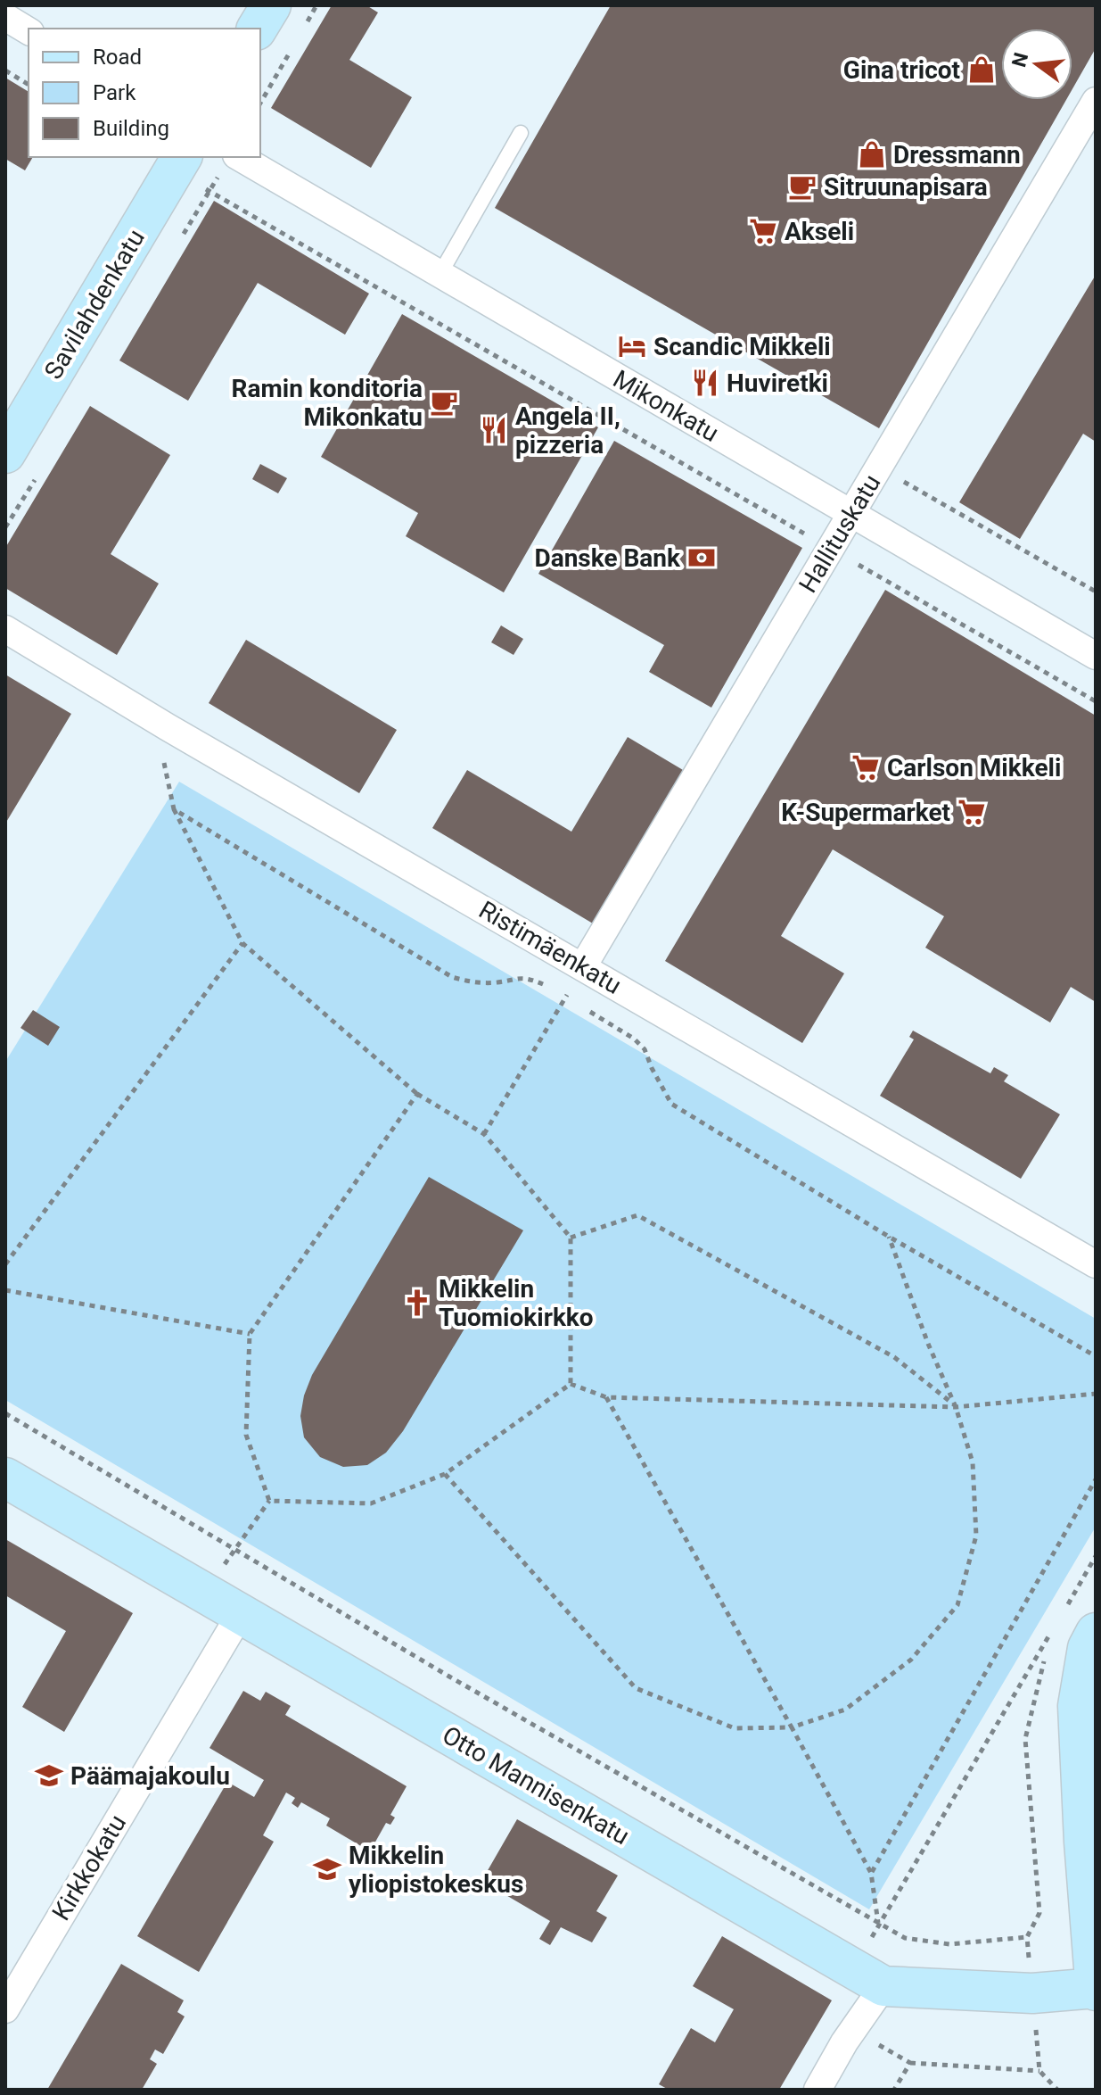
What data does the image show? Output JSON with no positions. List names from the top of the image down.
{
  "streets": {
    "street": [
      "Savilahdenkatu",
      "Mikonkatu",
      "Hallituskatu",
      "Ristimäenkatu",
      "Otto Mannisenkatu",
      "Kirkkokatu"
    ]
  },
  "crossings": [
    ["Mikonkatu", "Hallituskatu"],
    ["Hallituskatu", "Ristimäenkatu"],
    ["Otto Mannisenkatu", "Kirkkokatu"]
  ],
  "places": {
    "shop": ["Gina tricot", "Dressmann"],
    "cafe": ["Sitruunapisara", "Ramin konditoria Mikonkatu"],
    "supermarket": ["Akseli", "Carlson Mikkeli", "K-Supermarket"],
    "hotel": ["Scandic Mikkeli"],
    "restaurant": ["Huviretki", "Angela II, pizzeria"],
    "bank": ["Danske Bank"],
    "church": ["Mikkelin Tuomiokirkko"],
    "school or university": ["Päämajakoulu", "Mikkelin yliopistokeskus"]
  },
  "legend": ["Road", "Park", "Building"],
  "north": "left"
}
